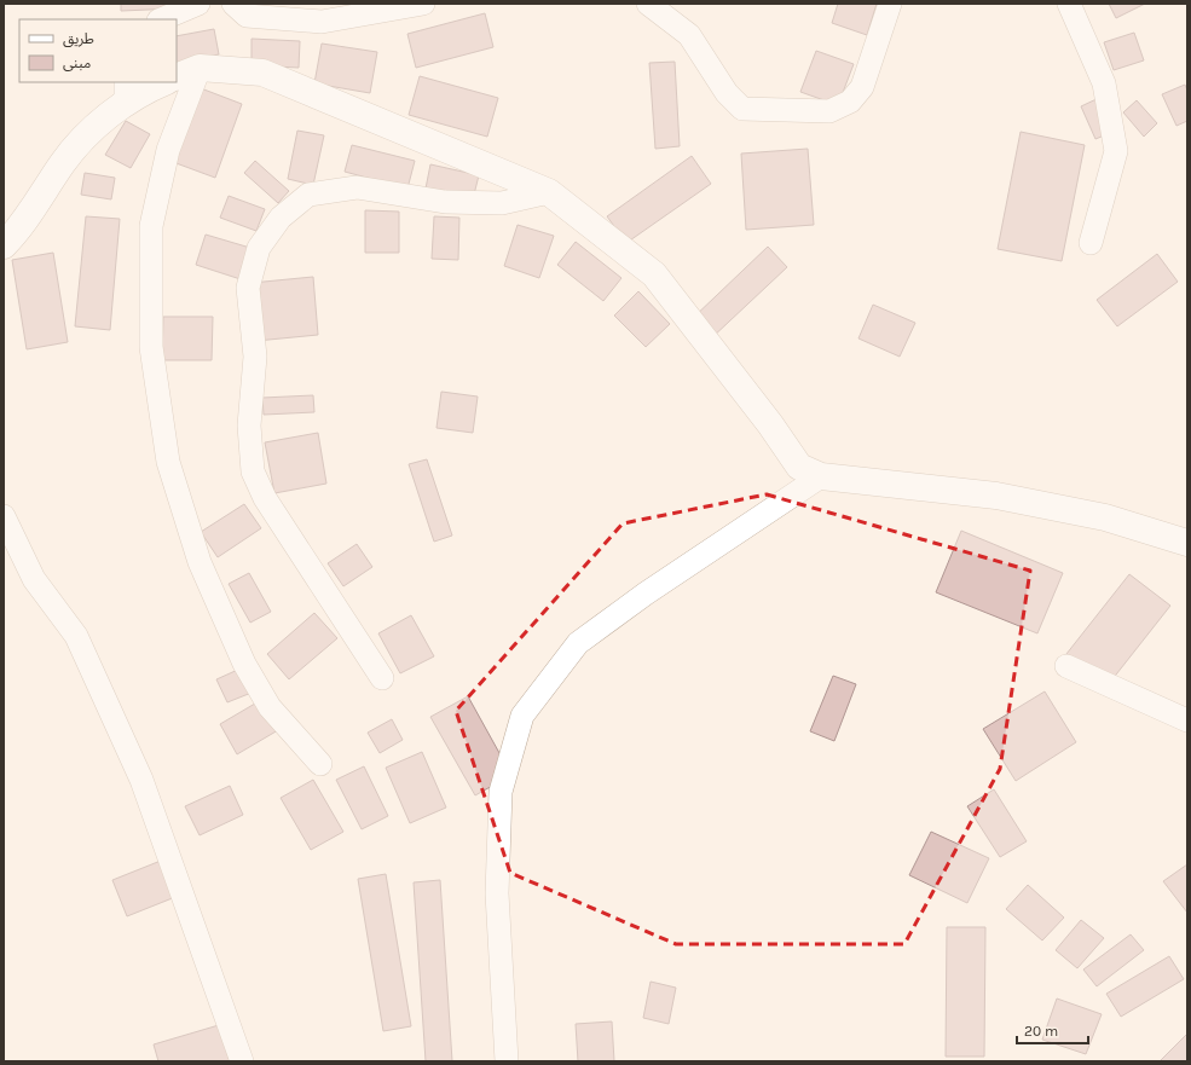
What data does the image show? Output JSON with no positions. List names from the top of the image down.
{
  "legend": ["طريق", "مبنى"],
  "scale_bar": "20 m"
}
